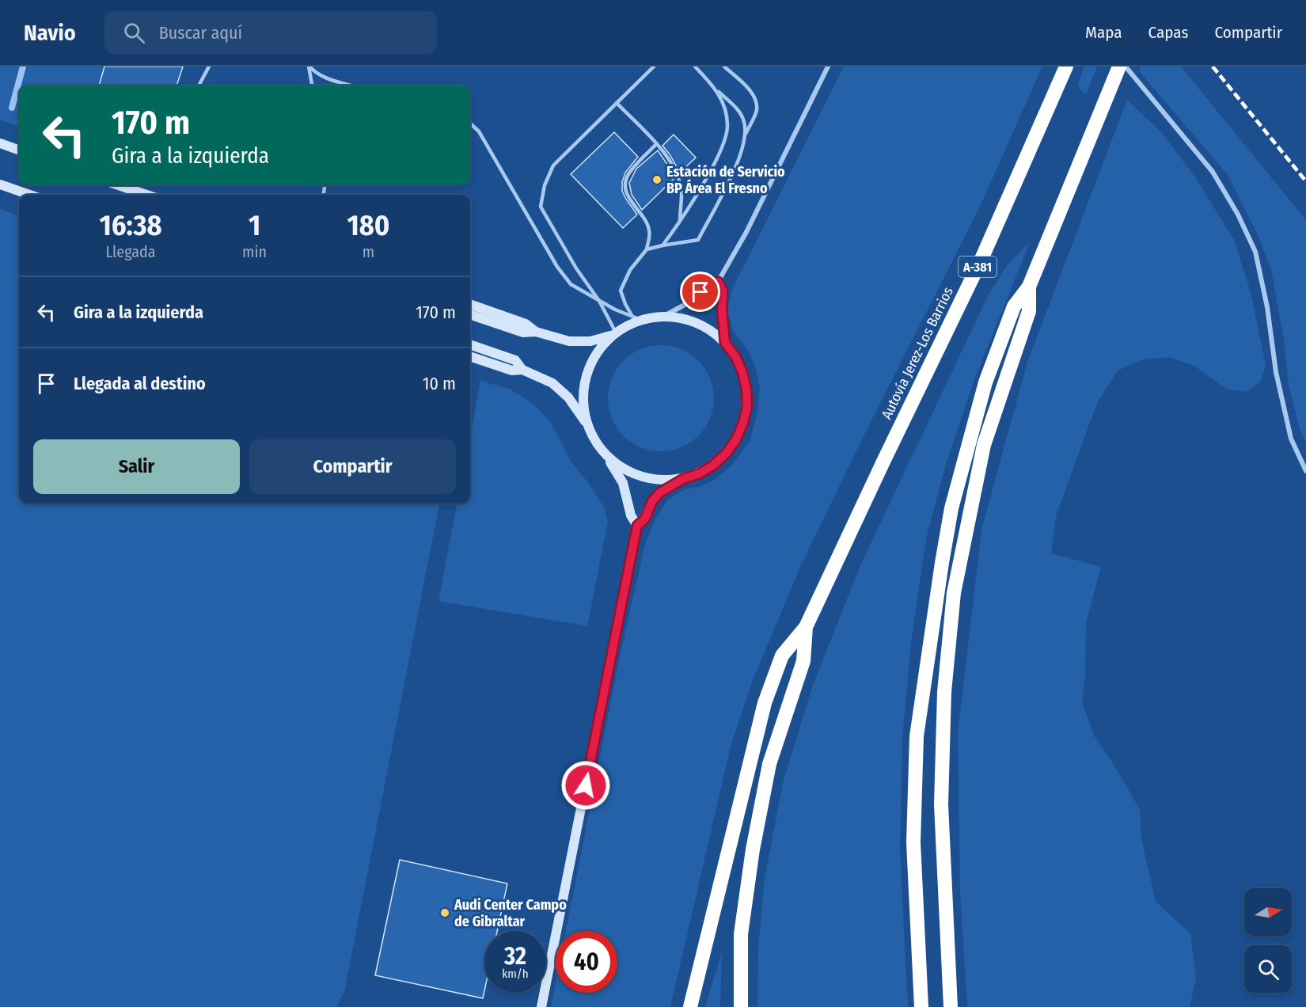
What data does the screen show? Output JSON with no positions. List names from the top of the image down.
{
  "streets": {
    "highway": ["A-381", "Autovía Jerez-Los Barrios"]
  },
  "places": ["Estación de Servicio BP Área El Fresno", "Audi Center Campo de Gibraltar"],
  "north": "right",
  "page": {
    "header": "Navio",
    "search": "Buscar aquí",
    "nav": ["Mapa", "Capas", "Compartir"],
    "turn": ["170 m", "Gira a la izquierda"],
    "eta": [
      "16:38",
      "Llegada",
      "1",
      "min",
      "180",
      "m"
    ],
    "list": [
      {
        "name": "Gira a la izquierda",
        "value": "170 m"
      },
      {
        "name": "Llegada al destino",
        "value": "10 m"
      }
    ],
    "buttons": ["Salir", "Compartir"],
    "speed": "32 km/h",
    "limit": "40"
  }
}
